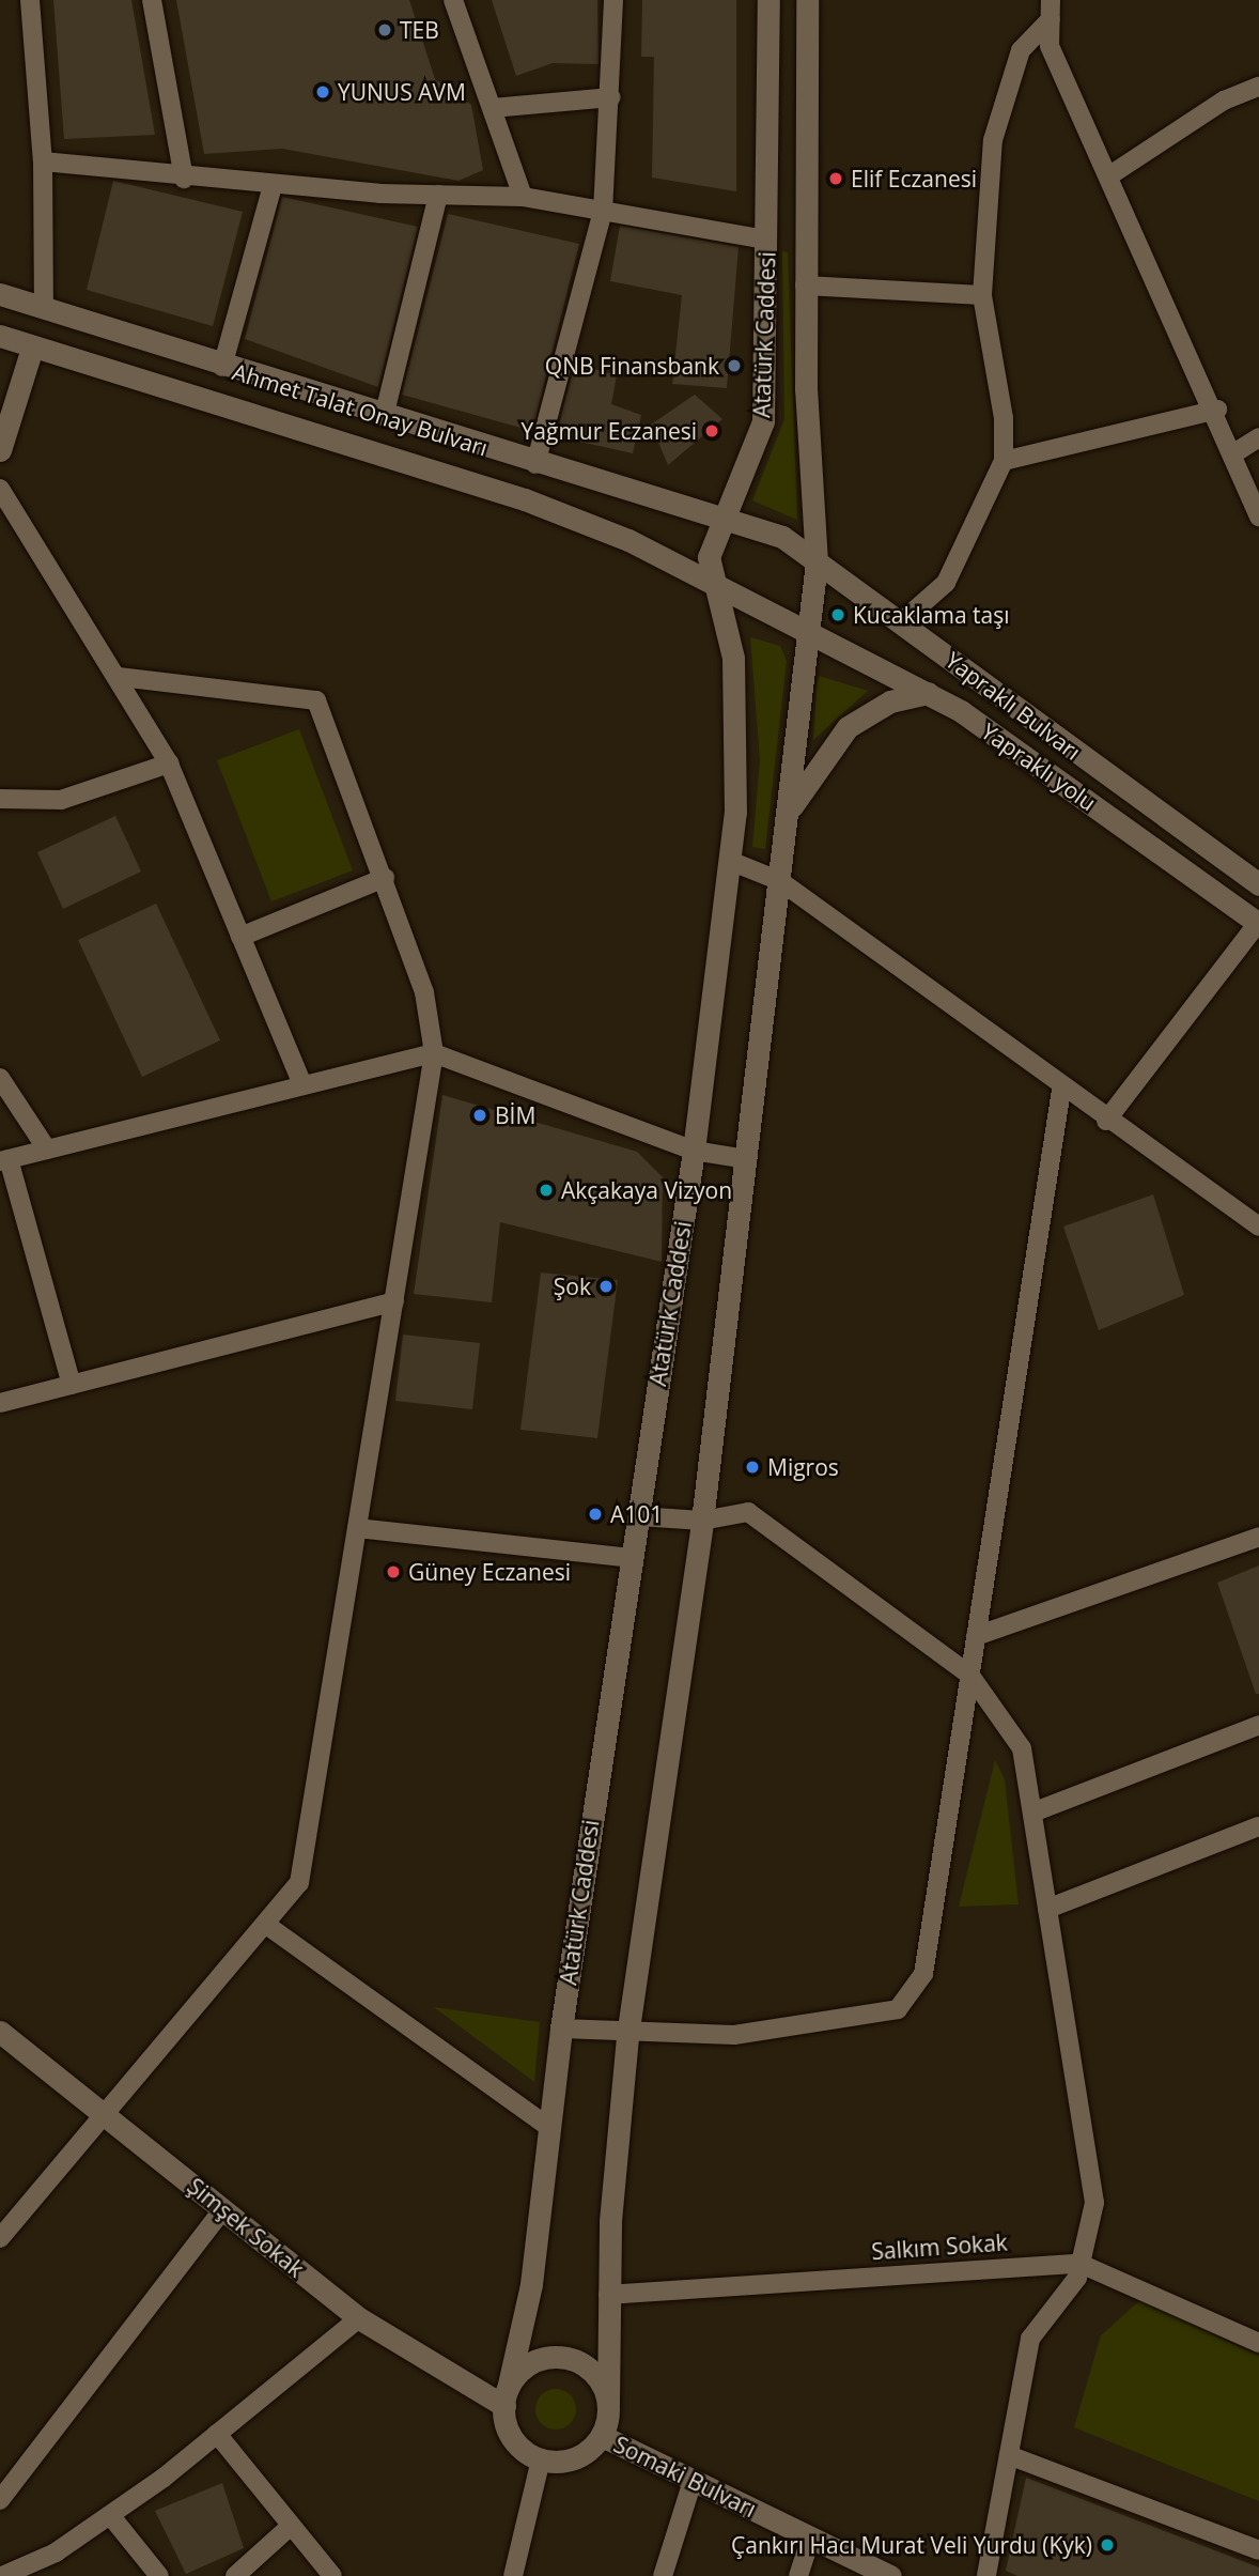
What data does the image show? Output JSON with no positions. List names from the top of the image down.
{
  "streets": {
    "main road": [
      "Atatürk Caddesi",
      "Ahmet Talat Onay Bulvarı",
      "Yapraklı Bulvarı",
      "Yapraklı yolu",
      "Şimşek Sokak",
      "Somaki Bulvarı"
    ],
    "street": ["Salkım Sokak"]
  },
  "crossings": [
    ["Atatürk Caddesi", "Ahmet Talat Onay Bulvarı"],
    ["Atatürk Caddesi", "Yapraklı Bulvarı"],
    ["Atatürk Caddesi", "Yapraklı yolu"],
    ["Atatürk Caddesi", "Şimşek Sokak"],
    ["Atatürk Caddesi", "Salkım Sokak"],
    ["Atatürk Caddesi", "Somaki Bulvarı"],
    ["Ahmet Talat Onay Bulvarı", "Yapraklı Bulvarı"],
    ["Şimşek Sokak", "Somaki Bulvarı"]
  ],
  "places": [
    "TEB",
    "YUNUS AVM",
    "Elif Eczanesi",
    "QNB Finansbank",
    "Yağmur Eczanesi",
    "Kucaklama taşı",
    "BİM",
    "Akçakaya Vizyon",
    "Şok",
    "Migros",
    "A101",
    "Güney Eczanesi",
    "Çankırı Hacı Murat Veli Yurdu (Kyk)"
  ]
}
